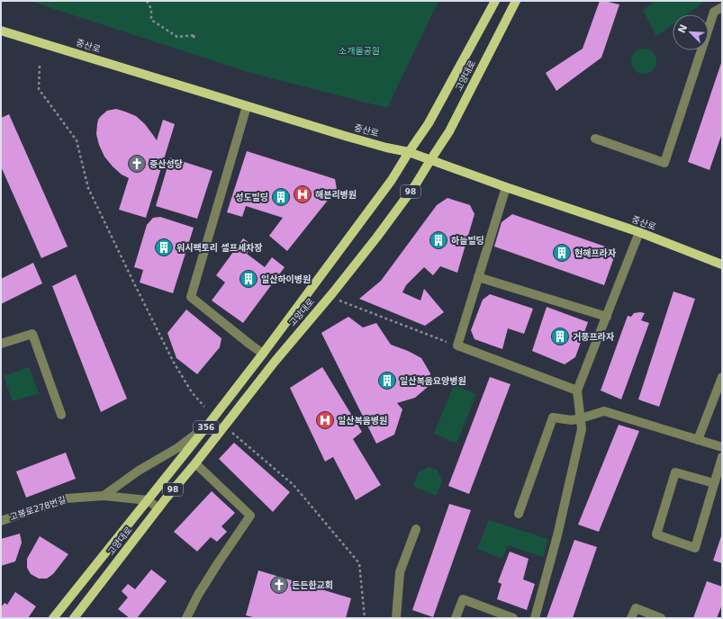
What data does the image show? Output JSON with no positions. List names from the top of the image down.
{
  "streets": {
    "main road": [
      "중산로",
      "고양대로",
      "98",
      "356"
    ],
    "street": ["고봉로278번길"]
  },
  "crossings": [
    ["중산로", "고양대로"],
    ["고양대로", "고봉로278번길"]
  ],
  "parks": ["소개울공원"],
  "places": {
    "church": ["중산성당", "든든한교회"],
    "hospital": ["해븐리병원", "일산복음병원"],
    "building": [
      "성도빌딩",
      "하늘빌딩",
      "워시팩토리 셀프세차장",
      "현해프라자",
      "일산하이병원",
      "거풍프라자",
      "일산복음요양병원"
    ]
  },
  "north": "top left"
}
